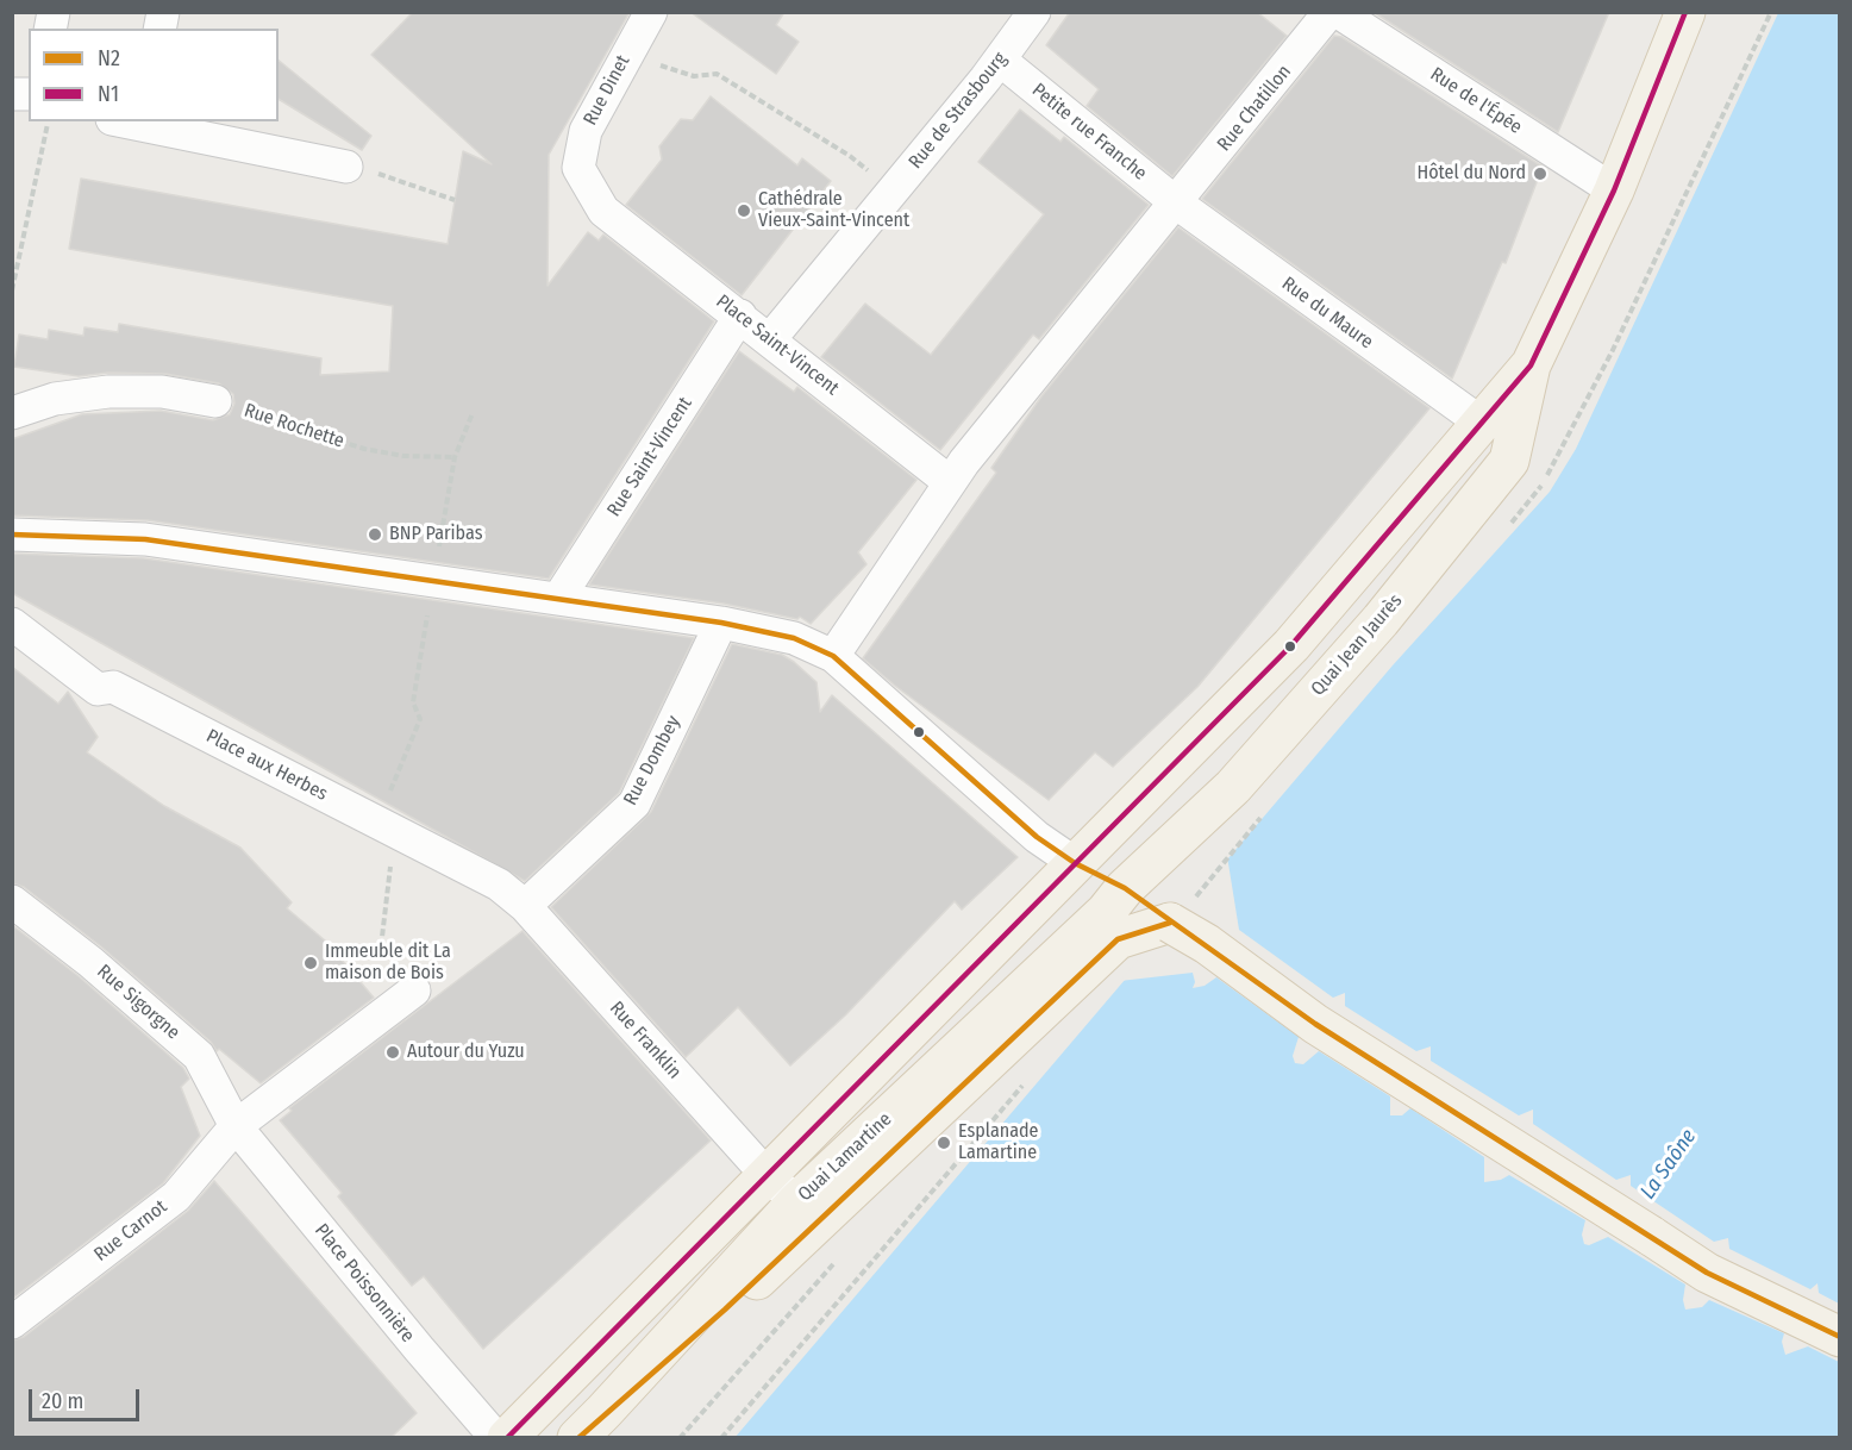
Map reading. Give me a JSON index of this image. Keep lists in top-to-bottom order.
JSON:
{
  "streets": {
    "main road": ["Quai Jean Jaurès", "Quai Lamartine"],
    "street": [
      "Rue Dinet",
      "Rue de l'Épée",
      "Rue Chatillon",
      "Rue de Strasbourg",
      "Petite rue Franche",
      "Rue du Maure",
      "Place Saint-Vincent",
      "Rue Saint-Vincent",
      "Rue Dombey",
      "Place aux Herbes",
      "Rue Sigorgne",
      "Rue Franklin",
      "Rue Carnot",
      "Place Poissonnière"
    ],
    "path": ["Rue Rochette"]
  },
  "crossings": [
    ["Rue Dinet", "Place Saint-Vincent"],
    ["Rue de l'Épée", "Quai Jean Jaurès"],
    ["Rue Chatillon", "Petite rue Franche"],
    ["Rue Chatillon", "Rue du Maure"],
    ["Rue Chatillon", "Place Saint-Vincent"],
    ["Rue de Strasbourg", "Petite rue Franche"],
    ["Rue de Strasbourg", "Place Saint-Vincent"],
    ["Petite rue Franche", "Rue du Maure"],
    ["Rue du Maure", "Quai Jean Jaurès"],
    ["Place Saint-Vincent", "Rue Saint-Vincent"],
    ["Quai Jean Jaurès", "Quai Lamartine"],
    ["Rue Dombey", "Place aux Herbes"],
    ["Rue Dombey", "Rue Franklin"],
    ["Place aux Herbes", "Rue Franklin"],
    ["Rue Sigorgne", "Rue Carnot"],
    ["Rue Sigorgne", "Place Poissonnière"],
    ["Rue Franklin", "Quai Lamartine"],
    ["Rue Carnot", "Place Poissonnière"]
  ],
  "water": ["La Saône"],
  "places": [
    "Hôtel du Nord",
    "Cathédrale Vieux-Saint-Vincent",
    "BNP Paribas",
    "Immeuble dit La maison de Bois",
    "Autour du Yuzu",
    "Esplanade Lamartine"
  ],
  "lines": ["transit line N1", "transit line N2"],
  "legend": ["N2", "N1"],
  "scale_bar": "20 m"
}
